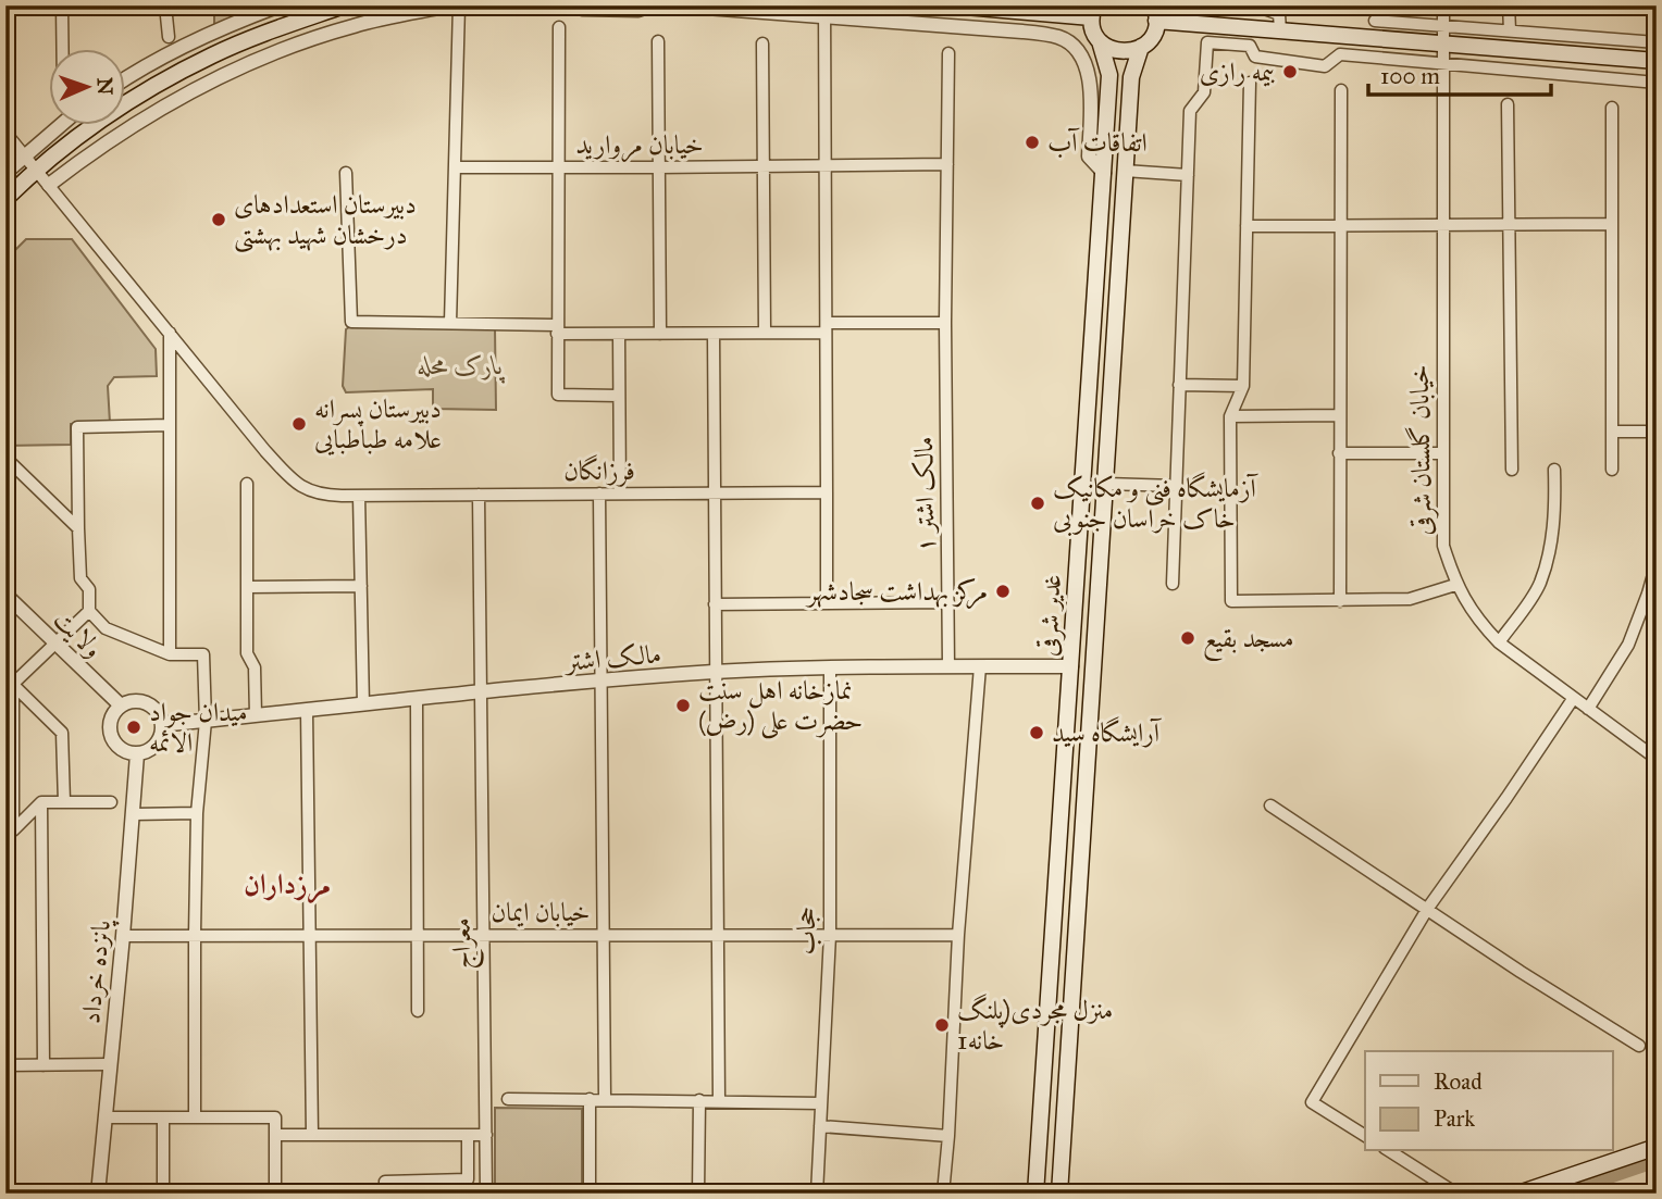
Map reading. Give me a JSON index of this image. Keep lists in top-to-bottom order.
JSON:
{
  "streets": {
    "main road": ["غدیر شرقی"],
    "street": [
      "خیابان مروارید",
      "خیابان گلستان شرقی",
      "فرزانگان",
      "مالک اشتر ۱",
      "ولایت",
      "مالک اشتر",
      "خیابان ایمان",
      "حجاب",
      "معراج",
      "پانزده خرداد"
    ]
  },
  "crossings": [
    ["خیابان مروارید", "مالک اشتر ۱"],
    ["فرزانگان", "معراج"],
    ["مالک اشتر ۱", "مالک اشتر"],
    ["غدیر شرقی", "مالک اشتر"],
    ["ولایت", "مالک اشتر"],
    ["ولایت", "پانزده خرداد"],
    ["مالک اشتر", "حجاب"],
    ["مالک اشتر", "معراج"],
    ["مالک اشتر", "پانزده خرداد"],
    ["خیابان ایمان", "حجاب"],
    ["خیابان ایمان", "معراج"],
    ["خیابان ایمان", "پانزده خرداد"]
  ],
  "districts": ["مرزداران"],
  "parks": ["پارک محله"],
  "places": [
    "بیمه رازی",
    "اتفاقات آب",
    "دبیرستان استعدادهای درخشان شهید بهشتی",
    "دبیرستان پسرانه علامه طباطبایی",
    "آزمایشگاه فنی و مکانیک خاک خراسان جنوبی",
    "مرکز بهداشت سجادشهر",
    "مسجد بقیع",
    "نمازخانه اهل سنت حضرت علی (رض)",
    "میدان جواد الائمه",
    "آرایشگاه سید",
    "منزل مجردی(پلنگ خانه1"
  ],
  "legend": ["Road", "Park"],
  "scale_bar": "100 m",
  "north": "right"
}
